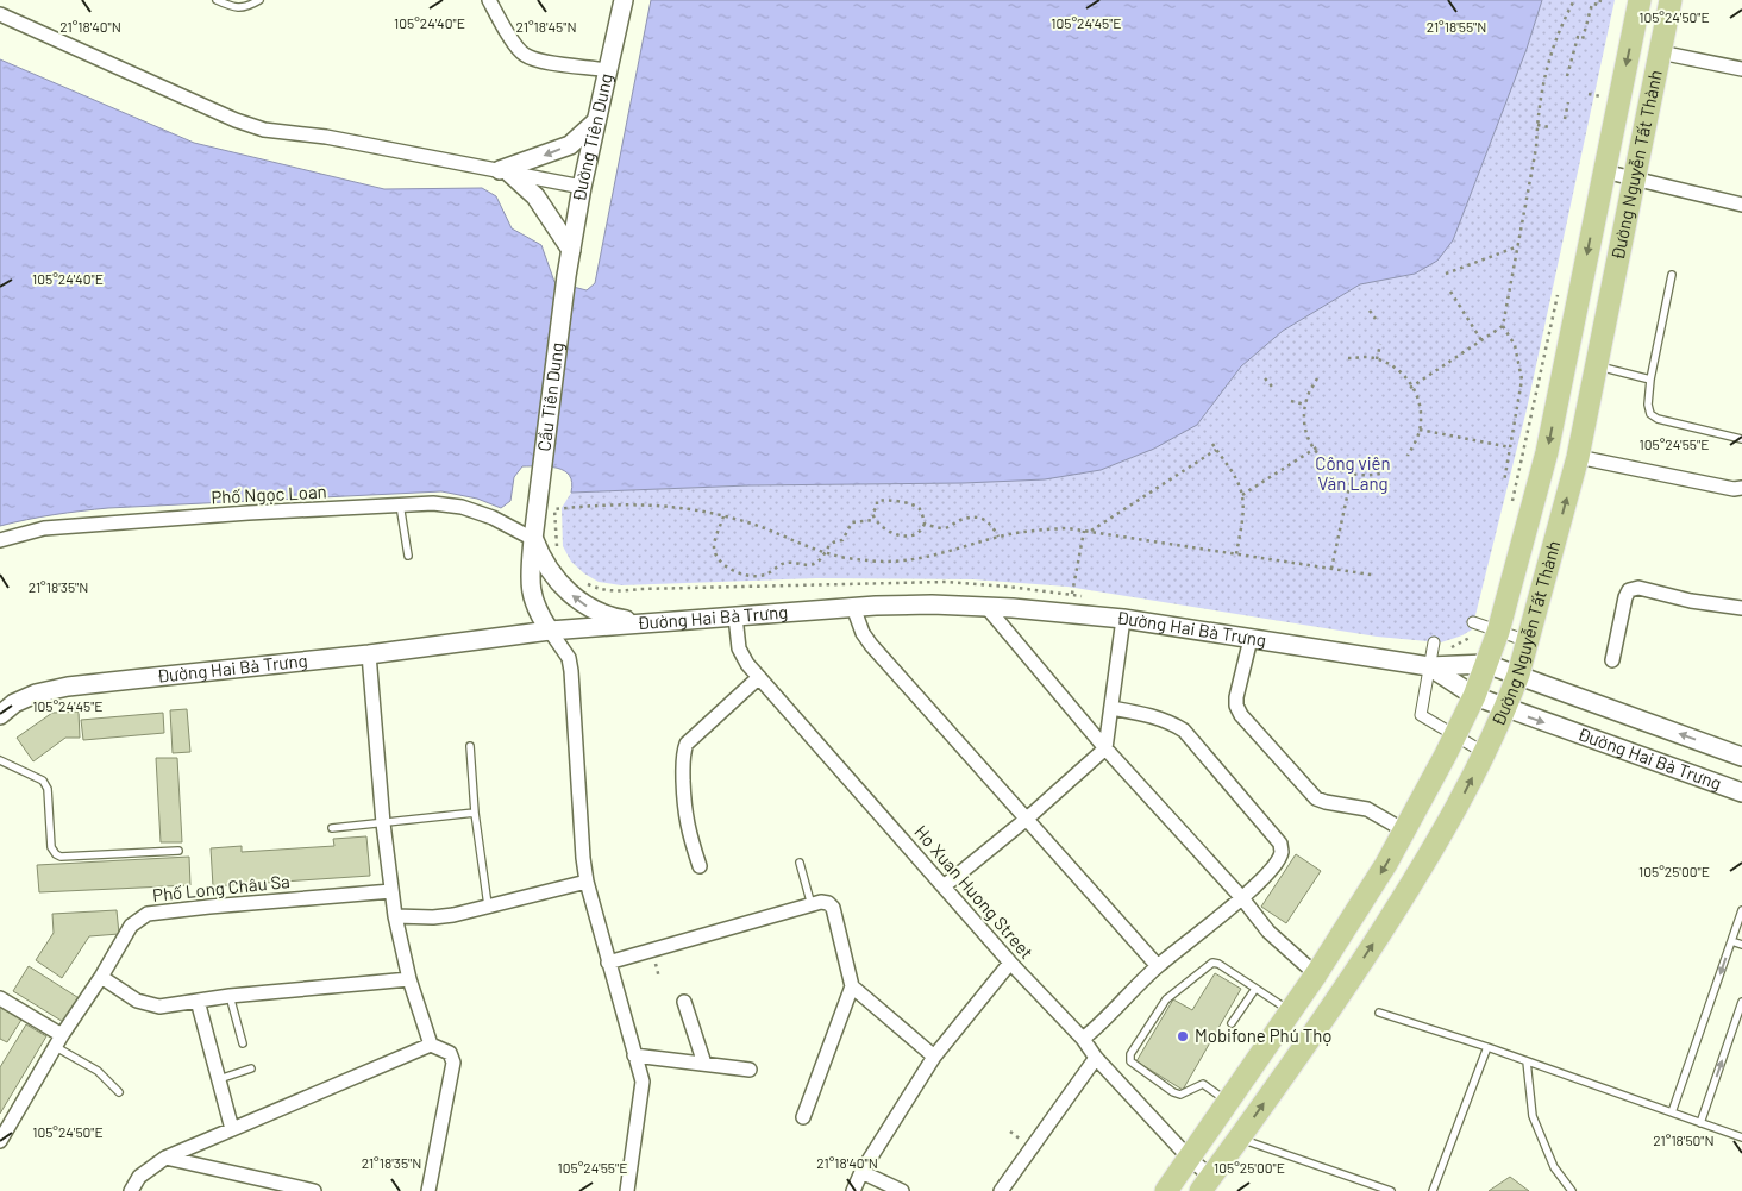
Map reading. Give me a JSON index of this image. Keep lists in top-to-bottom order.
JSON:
{
  "streets": {
    "main road": ["Đường Nguyễn Tất Thành"],
    "street": [
      "Đường Tiên Dung",
      "Cầu Tiên Dung",
      "Phố Ngọc Loan",
      "Đường Hai Bà Trưng",
      "Phố Long Châu Sa",
      "Ho Xuan Huong Street"
    ]
  },
  "crossings": [
    ["Đường Tiên Dung", "Cầu Tiên Dung"],
    ["Đường Nguyễn Tất Thành", "Đường Hai Bà Trưng"],
    ["Đường Nguyễn Tất Thành", "Ho Xuan Huong Street"],
    ["Cầu Tiên Dung", "Phố Ngọc Loan"],
    ["Đường Hai Bà Trưng", "Ho Xuan Huong Street"]
  ],
  "parks": ["Công viên Văn Lang"],
  "places": ["Mobifone Phú Thọ"],
  "coordinates": [
    "105°24'50\"E",
    "105°24'40\"E",
    "105°24'45\"E",
    "21°18'55\"N",
    "21°18'40\"N",
    "21°18'45\"N",
    "105°24'55\"E",
    "21°18'35\"N",
    "105°25'00\"E",
    "21°18'50\"N"
  ]
}
